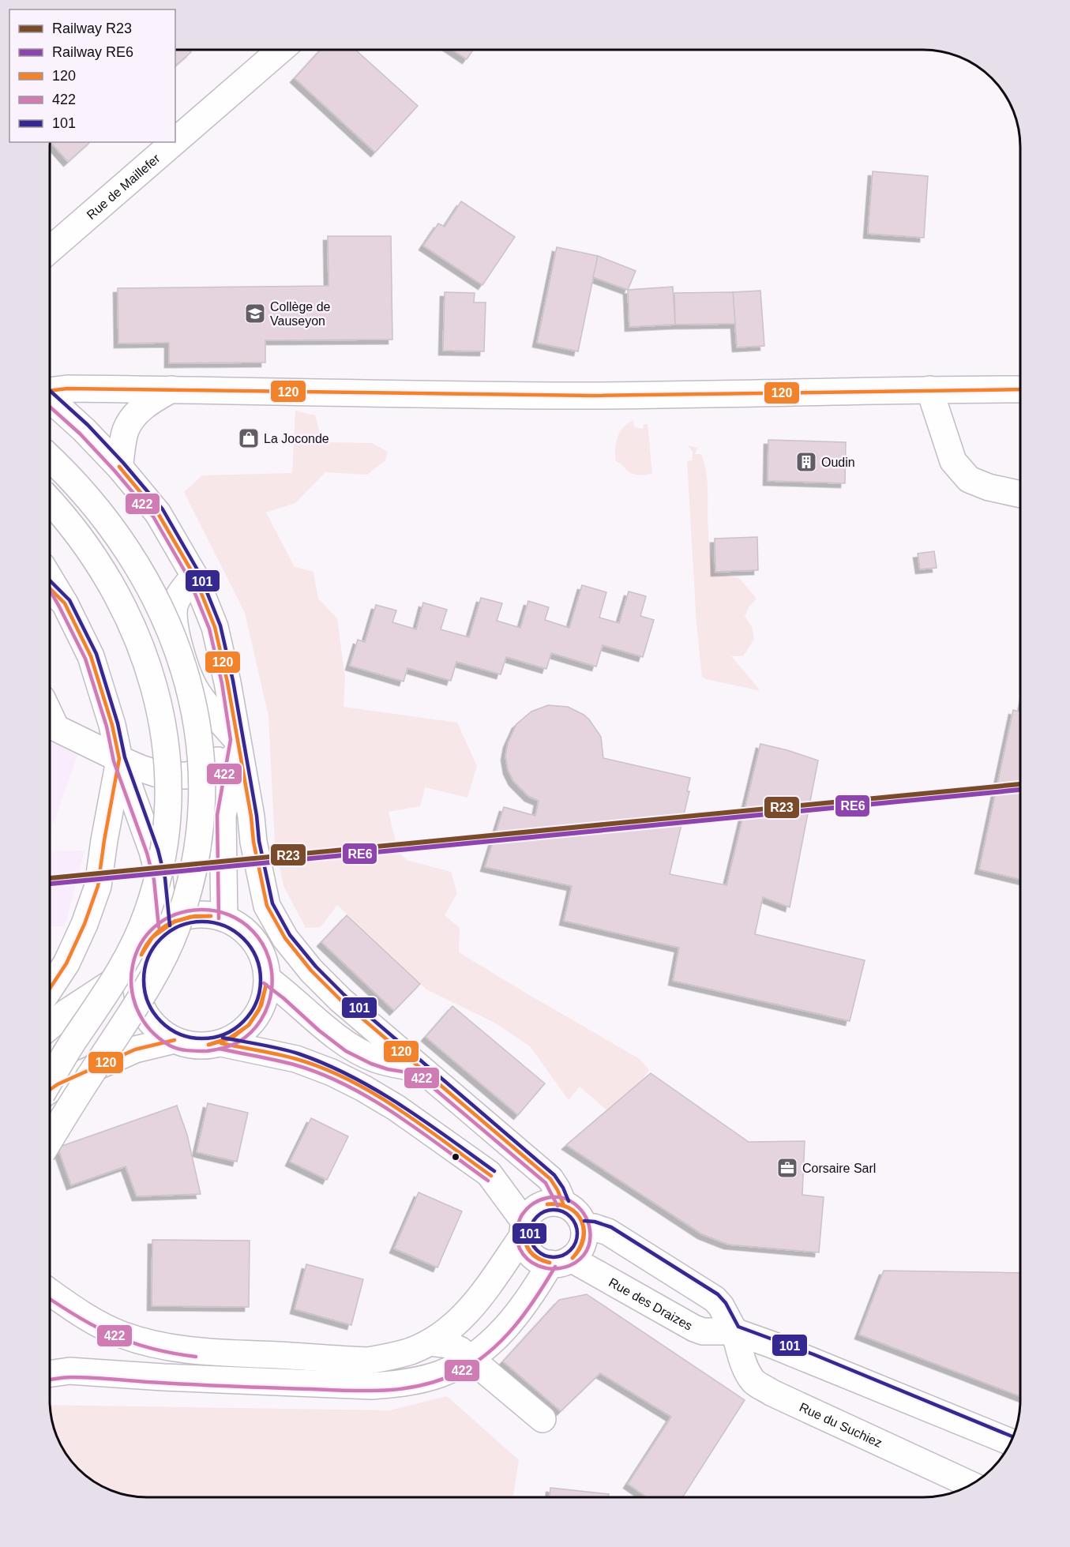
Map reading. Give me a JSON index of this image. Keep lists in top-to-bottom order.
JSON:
{
  "streets": {
    "main road": ["Rue de Maillefer", "Rue des Draizes", "Rue du Suchiez"]
  },
  "crossings": [
    ["Rue des Draizes", "Rue du Suchiez"]
  ],
  "places": {
    "school or university": ["Collège de Vauseyon"],
    "shop": ["La Joconde"],
    "building": ["Oudin"],
    "office": ["Corsaire Sarl"]
  },
  "lines": [
    "transit line 120",
    "transit line 101",
    "transit line 422",
    "rail line R23",
    "rail line RE6"
  ],
  "legend": [
    "Railway R23",
    "Railway RE6",
    "120",
    "422",
    "101"
  ]
}
